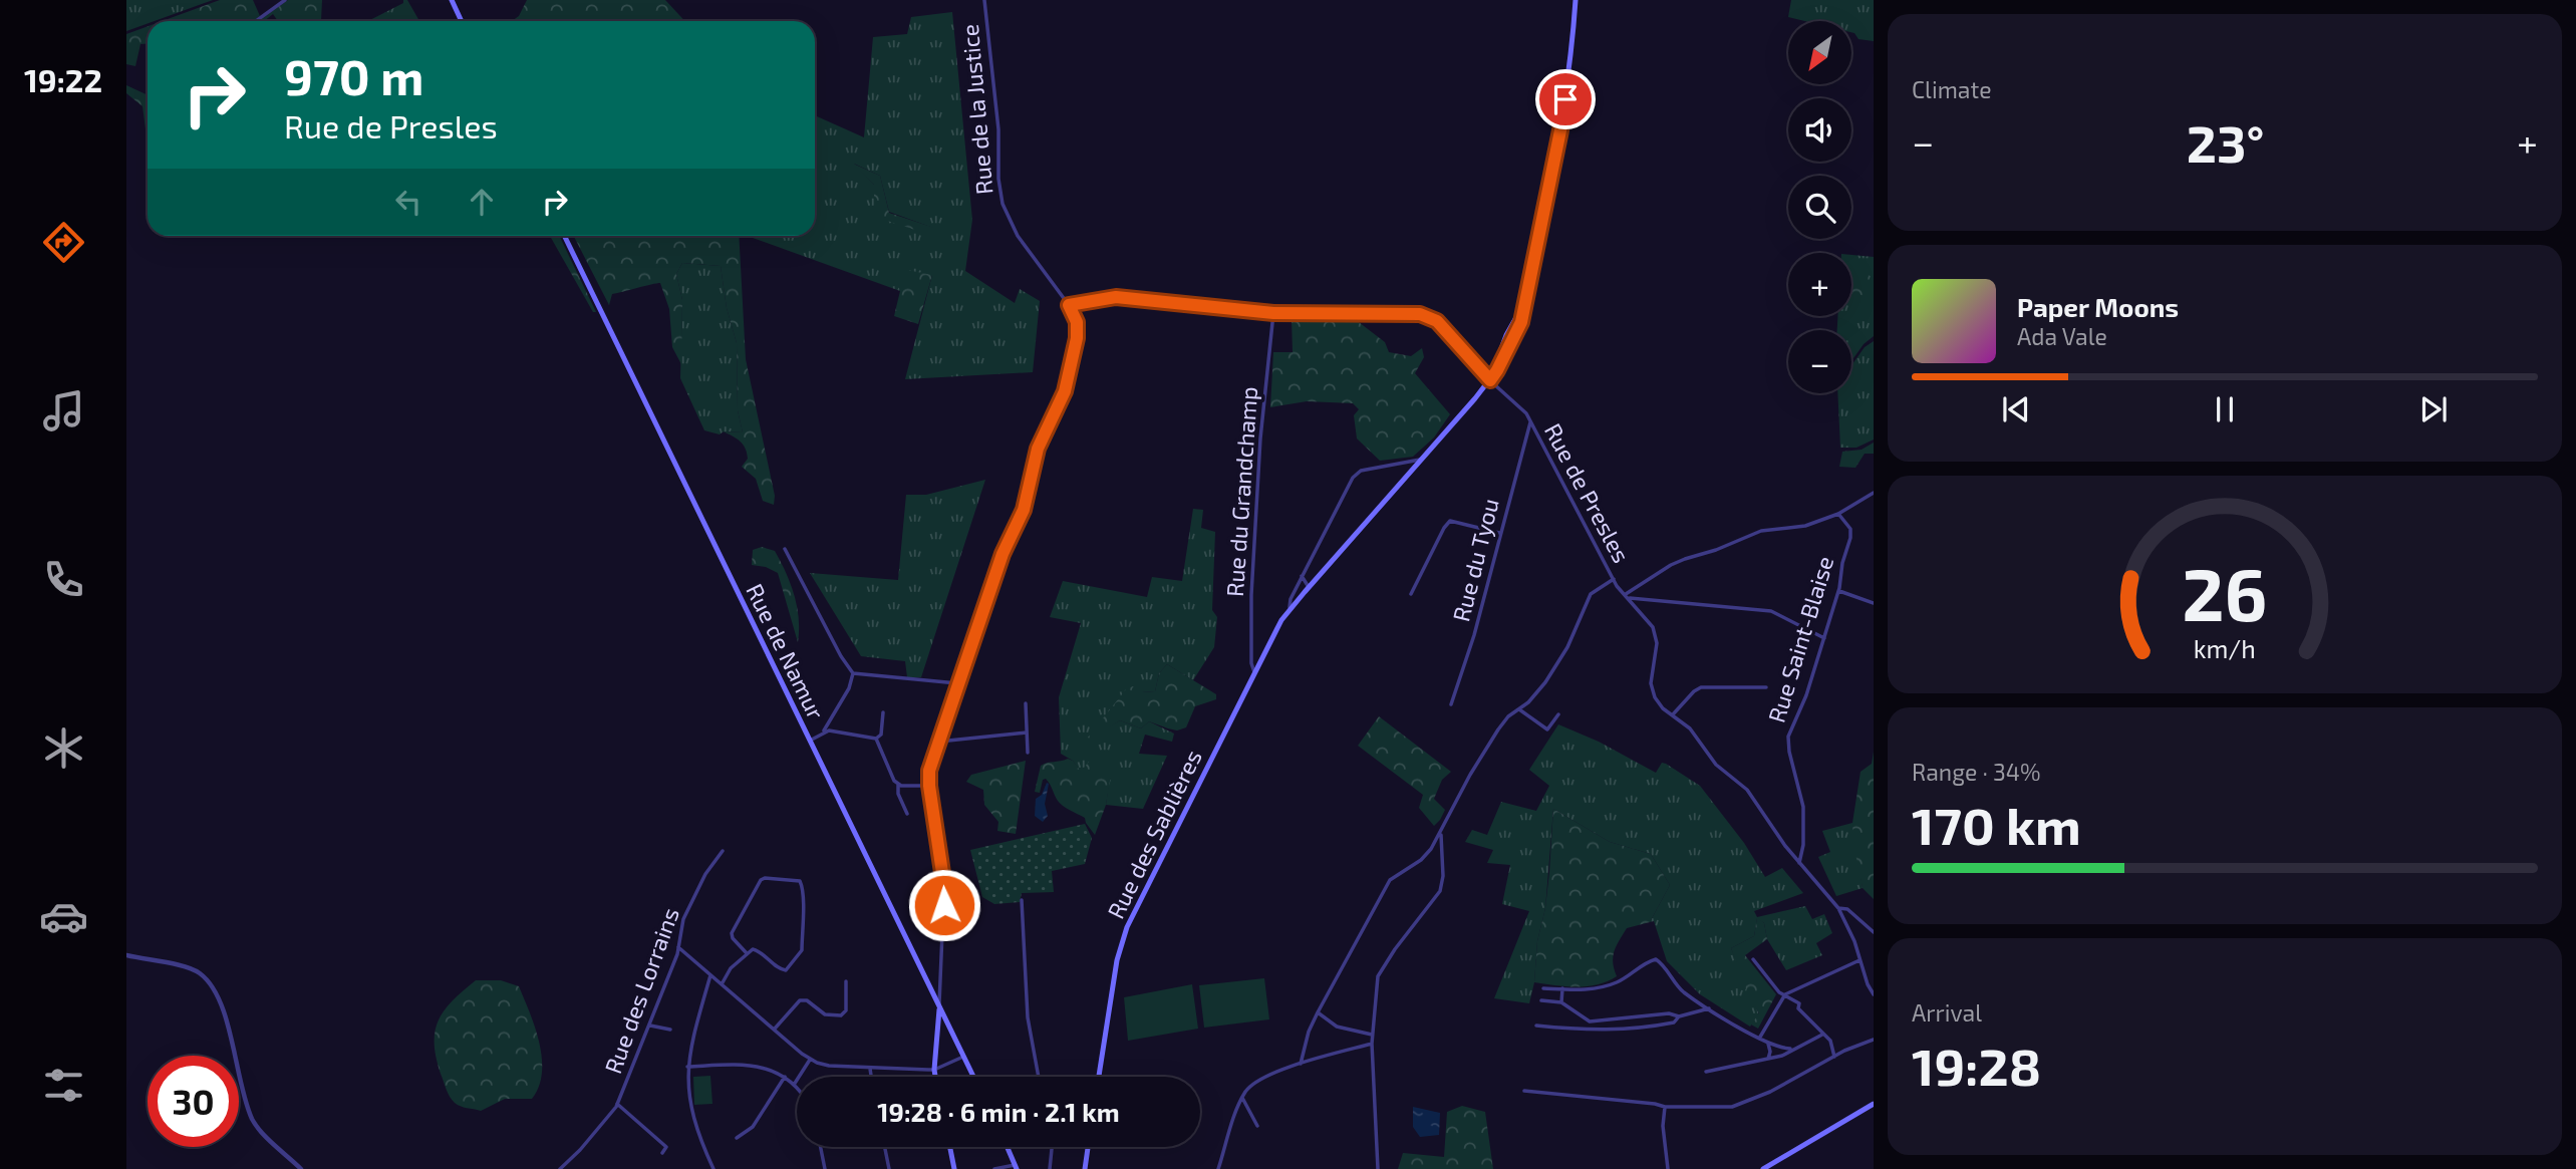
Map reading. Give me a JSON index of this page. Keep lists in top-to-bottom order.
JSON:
{
  "streets": {
    "main road": ["Rue de Namur", "Rue des Sablières"],
    "street": [
      "Rue de la Justice",
      "Rue du Grandchamp",
      "Rue de Presles",
      "Rue du Tyou",
      "Rue Saint-Blaise",
      "Rue des Lorrains"
    ]
  },
  "crossings": [
    ["Rue de la Justice", "Rue de Presles"],
    ["Rue de la Justice", "Rue de Namur"],
    ["Rue du Grandchamp", "Rue de Presles"],
    ["Rue du Grandchamp", "Rue des Sablières"],
    ["Rue de Presles", "Rue du Tyou"],
    ["Rue de Presles", "Rue Saint-Blaise"],
    ["Rue de Presles", "Rue des Sablières"]
  ],
  "north": "bottom left",
  "page": {
    "tabs": "19:22",
    "tile": [
      "Climate",
      ["Range · 34%", "170 km"],
      ["Arrival", "19:28"]
    ],
    "map_buttons": ["+", "−"],
    "turn": ["970 m", "Rue de Presles"],
    "heat": ["−", "23°", "+"],
    "song": ["Paper Moons", "Ada Vale"],
    "limit": "30",
    "trip": "19:28 · 6 min · 2.1 km",
    "gauge": ["26", "km/h"]
  }
}
